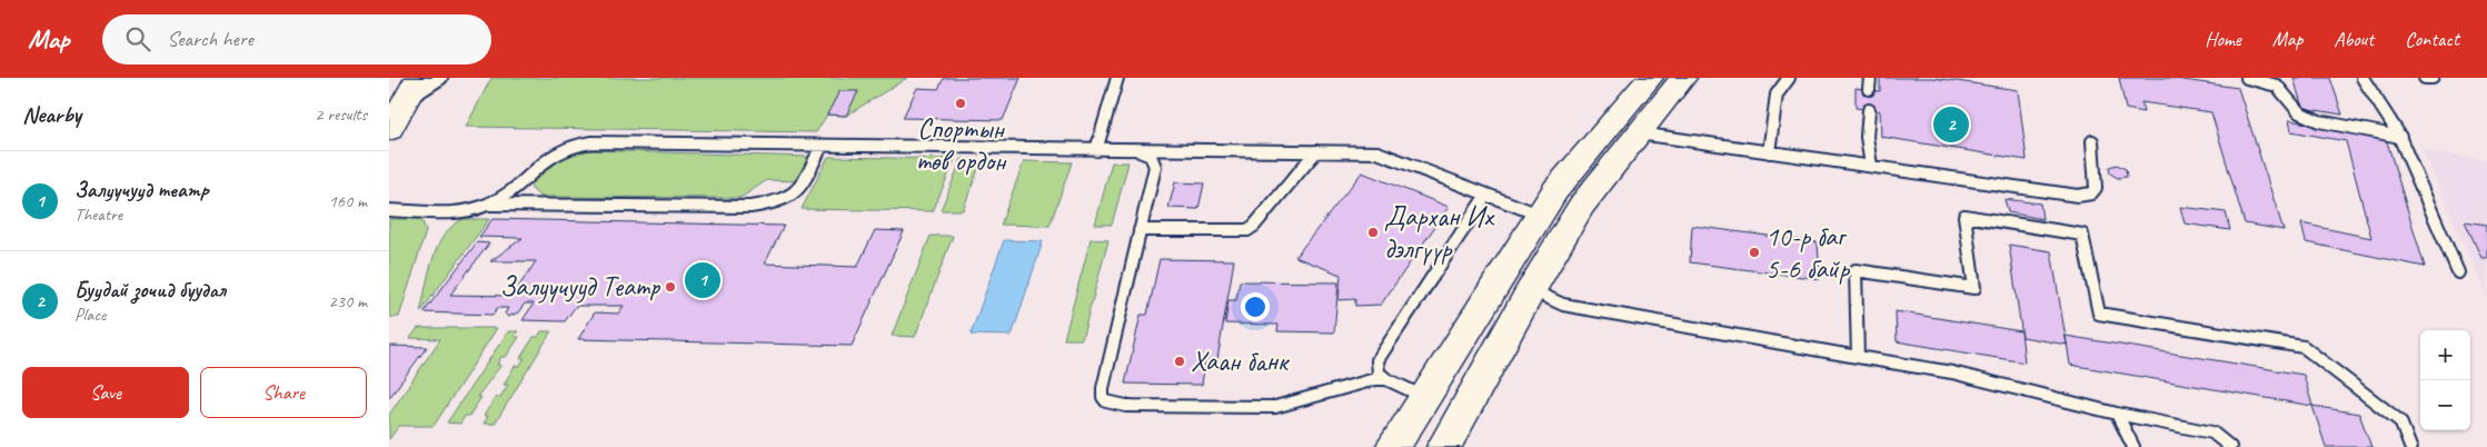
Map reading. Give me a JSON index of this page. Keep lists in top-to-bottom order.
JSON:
{
  "places": [
    "Спортын төв ордон",
    "Дархан Их дэлгүүр",
    "10-р баг 5-6 байр",
    "Залуучууд Театр",
    "Хаан банк"
  ],
  "page": {
    "header": "Map",
    "search": "Search here",
    "nav": [
      "Home",
      "Map",
      "About",
      "Contact"
    ],
    "heading": ["Nearby", "2 results"],
    "pins": ["2", "1"],
    "list": [
      {
        "mark": "1",
        "name": "Залуучууд театр",
        "note": "Theatre",
        "value": "160 m"
      },
      {
        "mark": "2",
        "name": "Буудай зочид буудал",
        "note": "Place",
        "value": "230 m"
      }
    ],
    "map_buttons": ["+", "−"],
    "buttons": ["Save", "Share"]
  }
}
